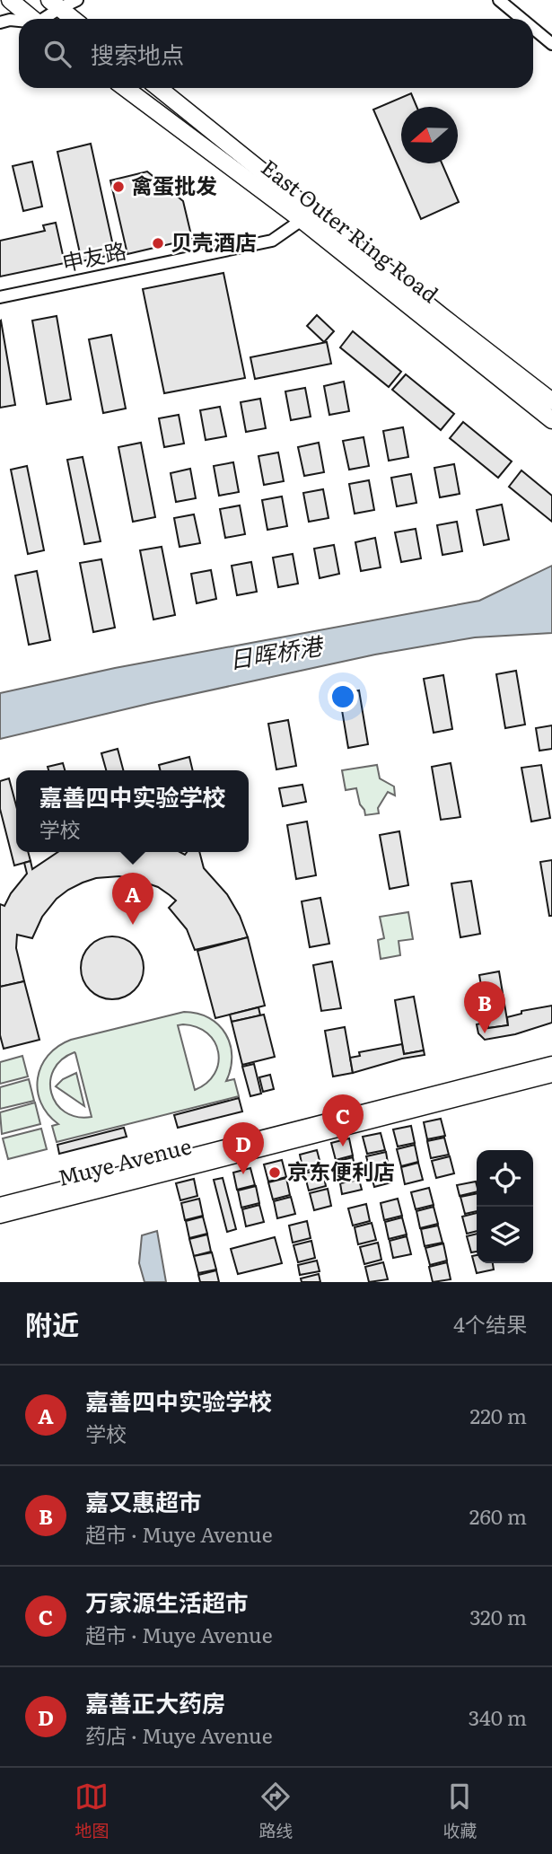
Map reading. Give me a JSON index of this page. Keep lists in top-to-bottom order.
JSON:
{
  "streets": {
    "highway": ["East Outer Ring Road"],
    "main road": ["Muye Avenue"],
    "street": ["申友路"]
  },
  "crossings": [
    ["East Outer Ring Road", "申友路"]
  ],
  "water": ["日晖桥港"],
  "places": ["禽蛋批发", "贝壳酒店", "京东便利店"],
  "north": "left",
  "page": {
    "search": "搜索地点",
    "popup": ["嘉善四中实验学校", "学校"],
    "pins": [
      "A",
      "B",
      "C",
      "D"
    ],
    "heading": ["附近", "4个结果"],
    "list": [
      {
        "mark": "A",
        "name": "嘉善四中实验学校",
        "note": "学校",
        "value": "220 m"
      },
      {
        "mark": "B",
        "name": "嘉又惠超市",
        "note": "超市 · Muye Avenue",
        "value": "260 m"
      },
      {
        "mark": "C",
        "name": "万家源生活超市",
        "note": "超市 · Muye Avenue",
        "value": "320 m"
      },
      {
        "mark": "D",
        "name": "嘉善正大药房",
        "note": "药店 · Muye Avenue",
        "value": "340 m"
      }
    ],
    "nav": ["地图", "路线", "收藏"]
  }
}
